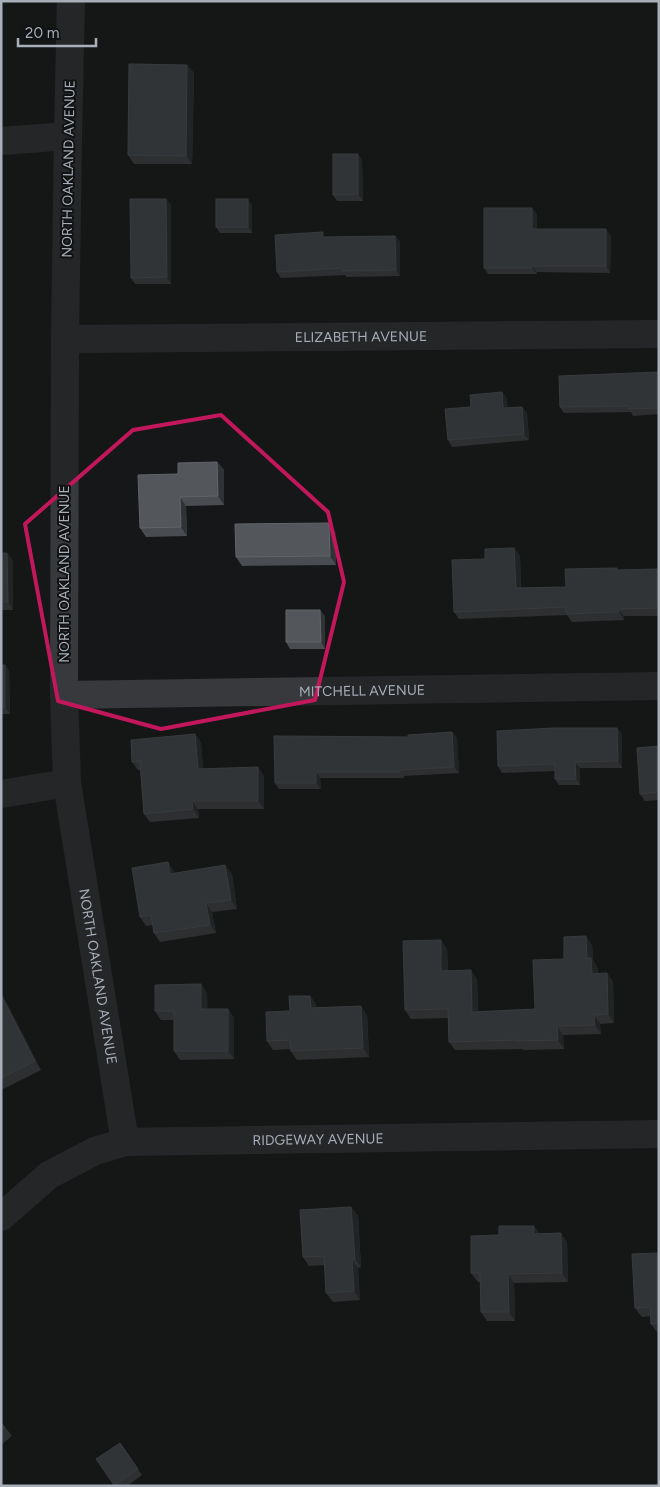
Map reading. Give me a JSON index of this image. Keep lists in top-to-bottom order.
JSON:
{
  "streets": {
    "street": [
      "NORTH OAKLAND AVENUE",
      "ELIZABETH AVENUE",
      "MITCHELL AVENUE",
      "RIDGEWAY AVENUE"
    ]
  },
  "crossings": [
    ["NORTH OAKLAND AVENUE", "ELIZABETH AVENUE"],
    ["NORTH OAKLAND AVENUE", "MITCHELL AVENUE"],
    ["NORTH OAKLAND AVENUE", "RIDGEWAY AVENUE"]
  ],
  "scale_bar": "20 m"
}
